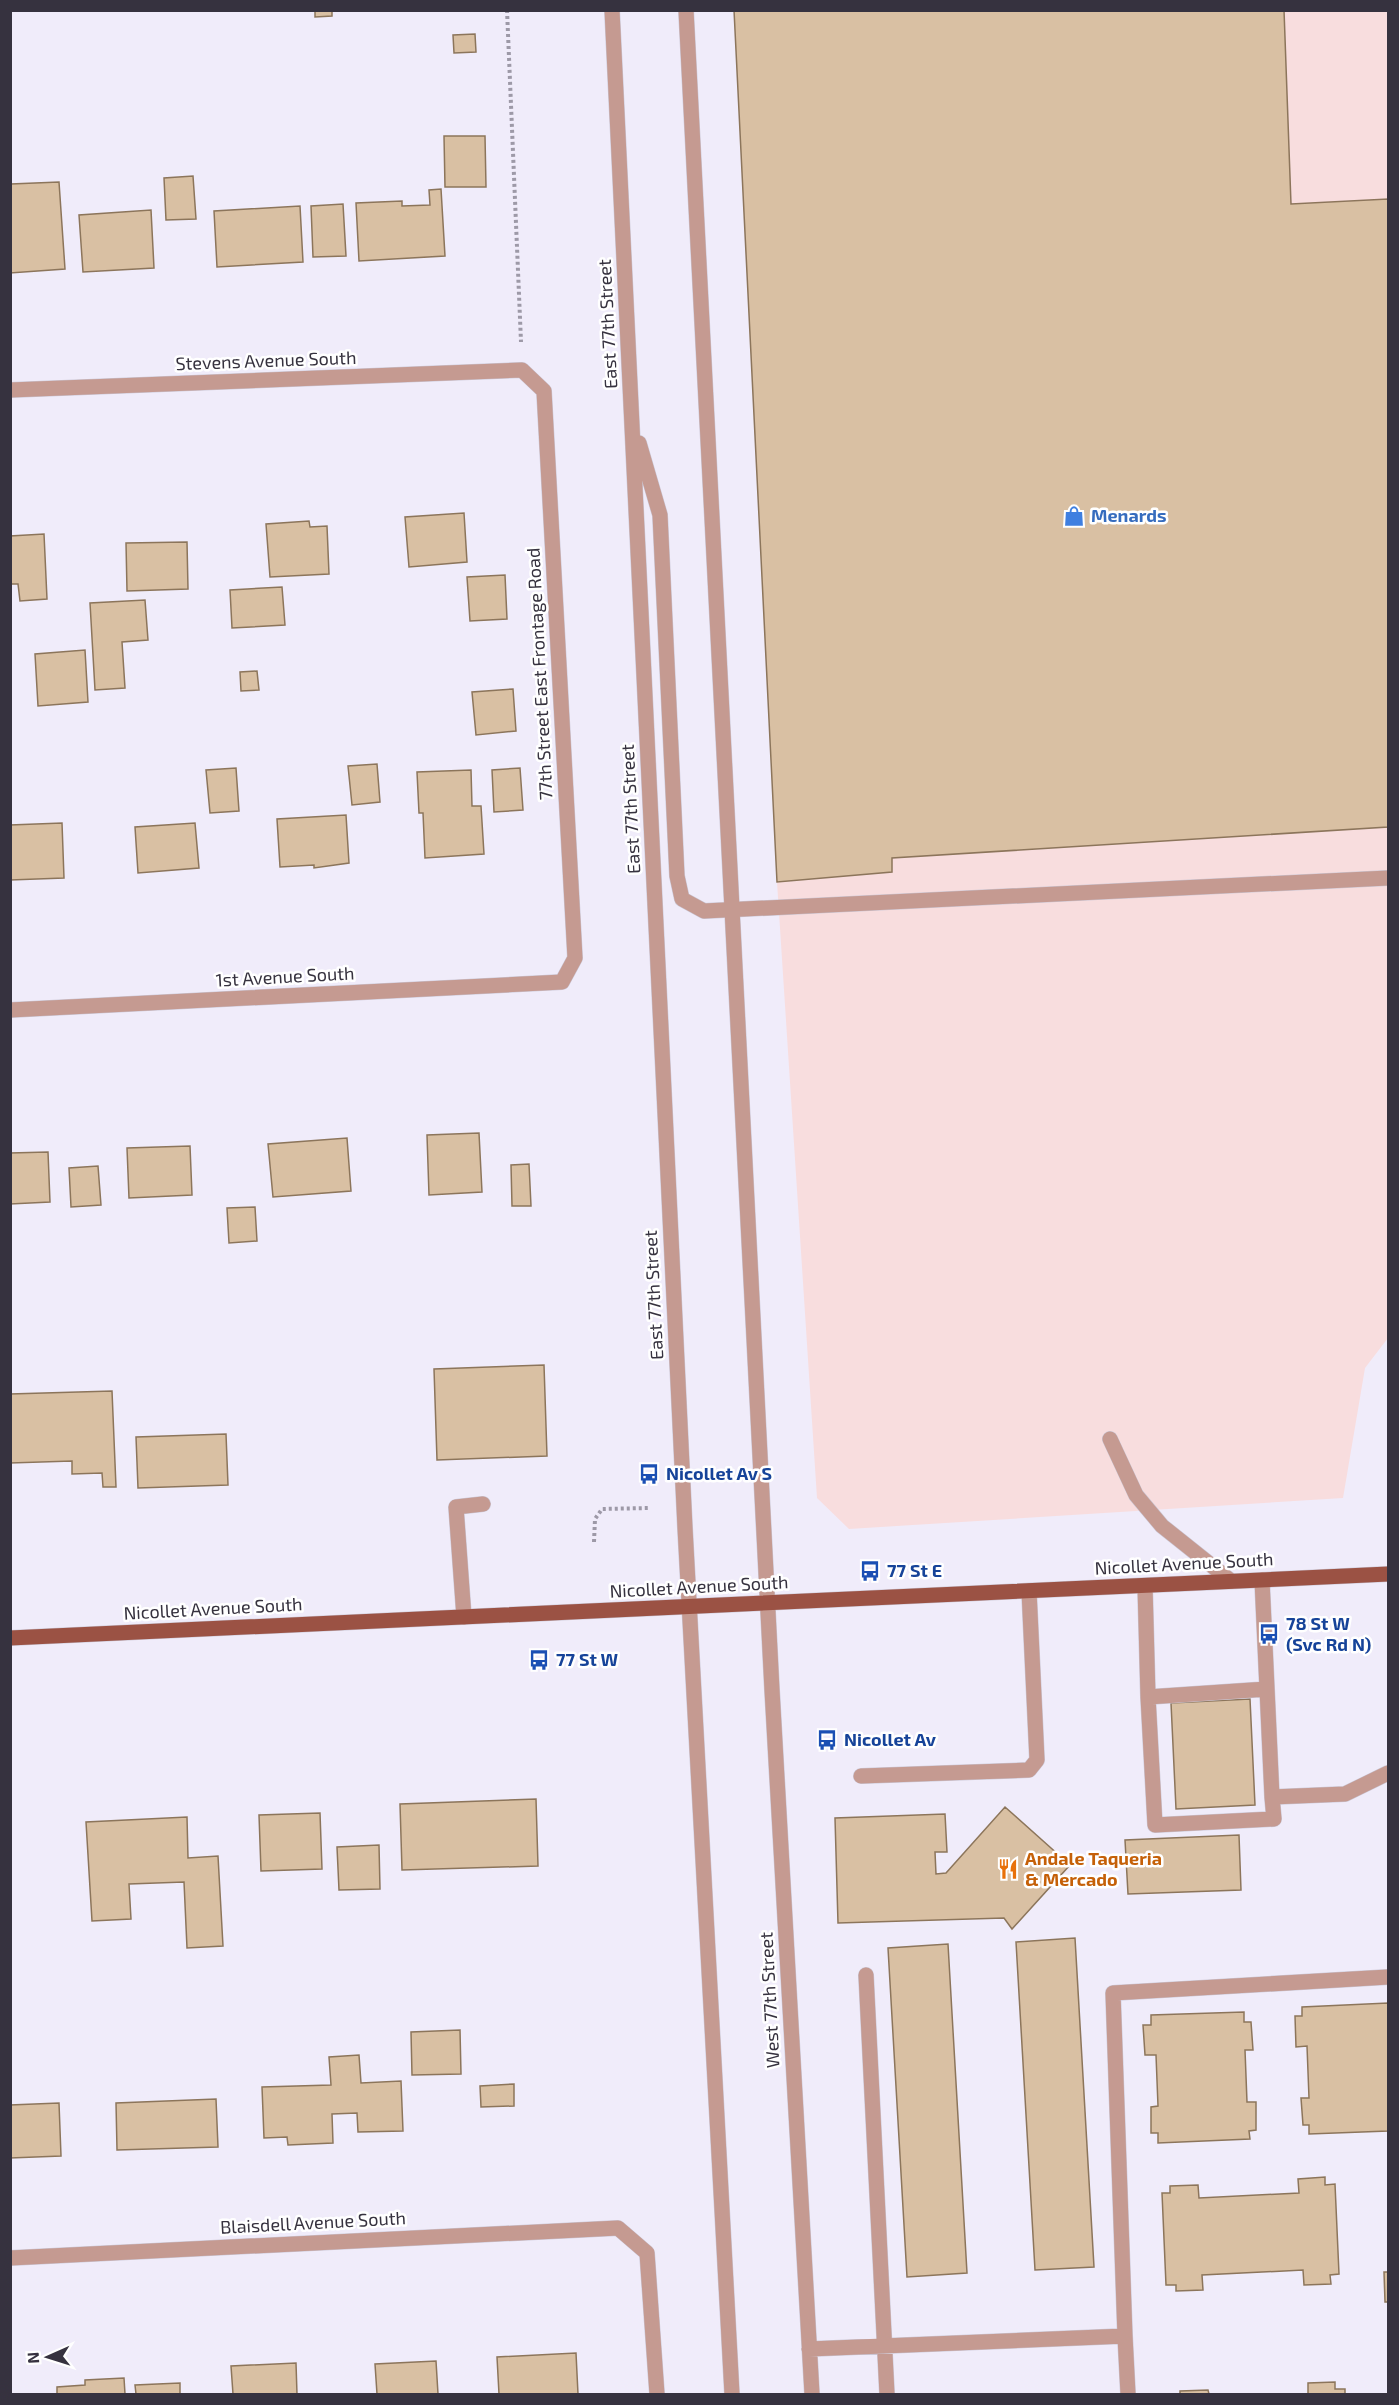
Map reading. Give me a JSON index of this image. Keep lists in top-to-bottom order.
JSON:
{
  "streets": {
    "main road": ["Nicollet Avenue South"],
    "street": [
      "East 77th Street",
      "Stevens Avenue South",
      "77th Street East Frontage Road",
      "1st Avenue South",
      "West 77th Street",
      "Blaisdell Avenue South"
    ]
  },
  "crossings": [
    ["East 77th Street", "Nicollet Avenue South"],
    ["Stevens Avenue South", "77th Street East Frontage Road"],
    ["77th Street East Frontage Road", "1st Avenue South"],
    ["Nicollet Avenue South", "West 77th Street"]
  ],
  "places": {
    "shop": ["Menards"],
    "bus stop": [
      "Nicollet Av S",
      "77 St E",
      "78 St W (Svc Rd N)",
      "77 St W",
      "Nicollet Av"
    ],
    "restaurant": ["Andale Taqueria & Mercado"]
  },
  "north": "left"
}
